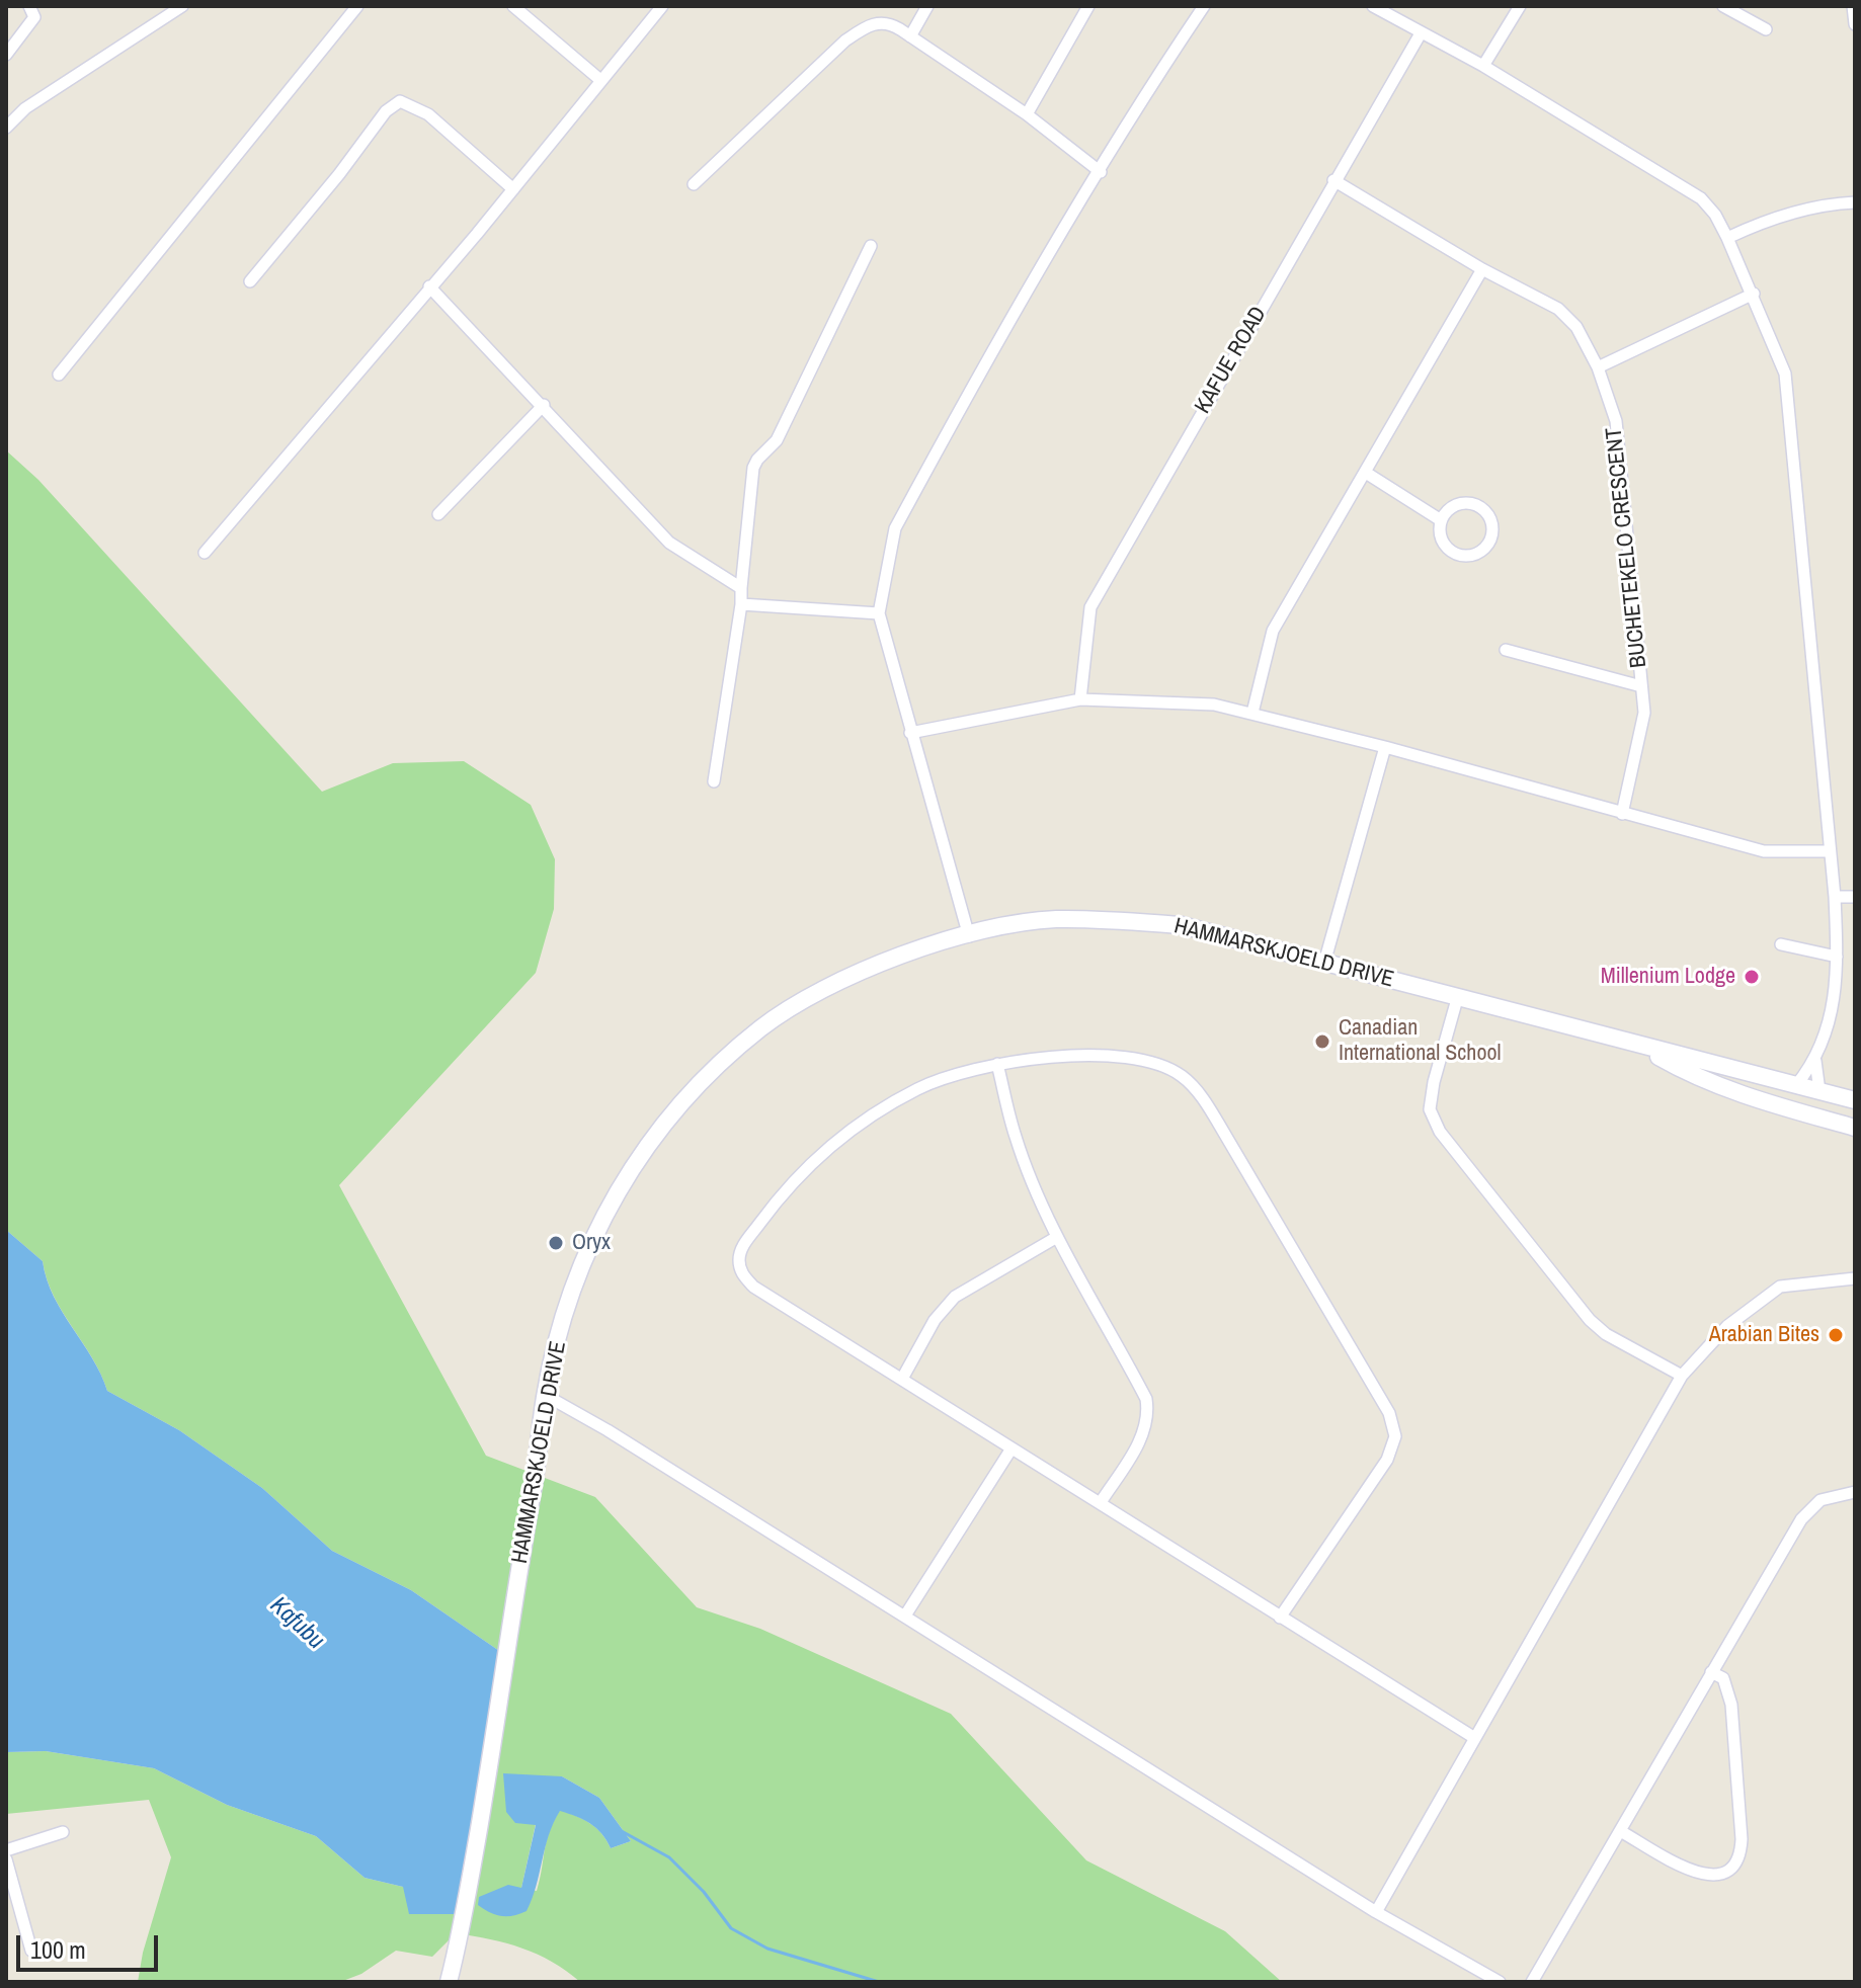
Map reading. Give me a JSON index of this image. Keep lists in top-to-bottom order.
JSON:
{
  "streets": {
    "main road": ["HAMMARSKJOELD DRIVE"],
    "street": ["KAFUE ROAD", "BUCHETEKELO CRESCENT"]
  },
  "crossings": [
    ["KAFUE ROAD", "BUCHETEKELO CRESCENT"]
  ],
  "water": ["Kafubu"],
  "places": [
    "Millenium Lodge",
    "Canadian International School",
    "Oryx",
    "Arabian Bites"
  ],
  "scale_bar": "100 m"
}
